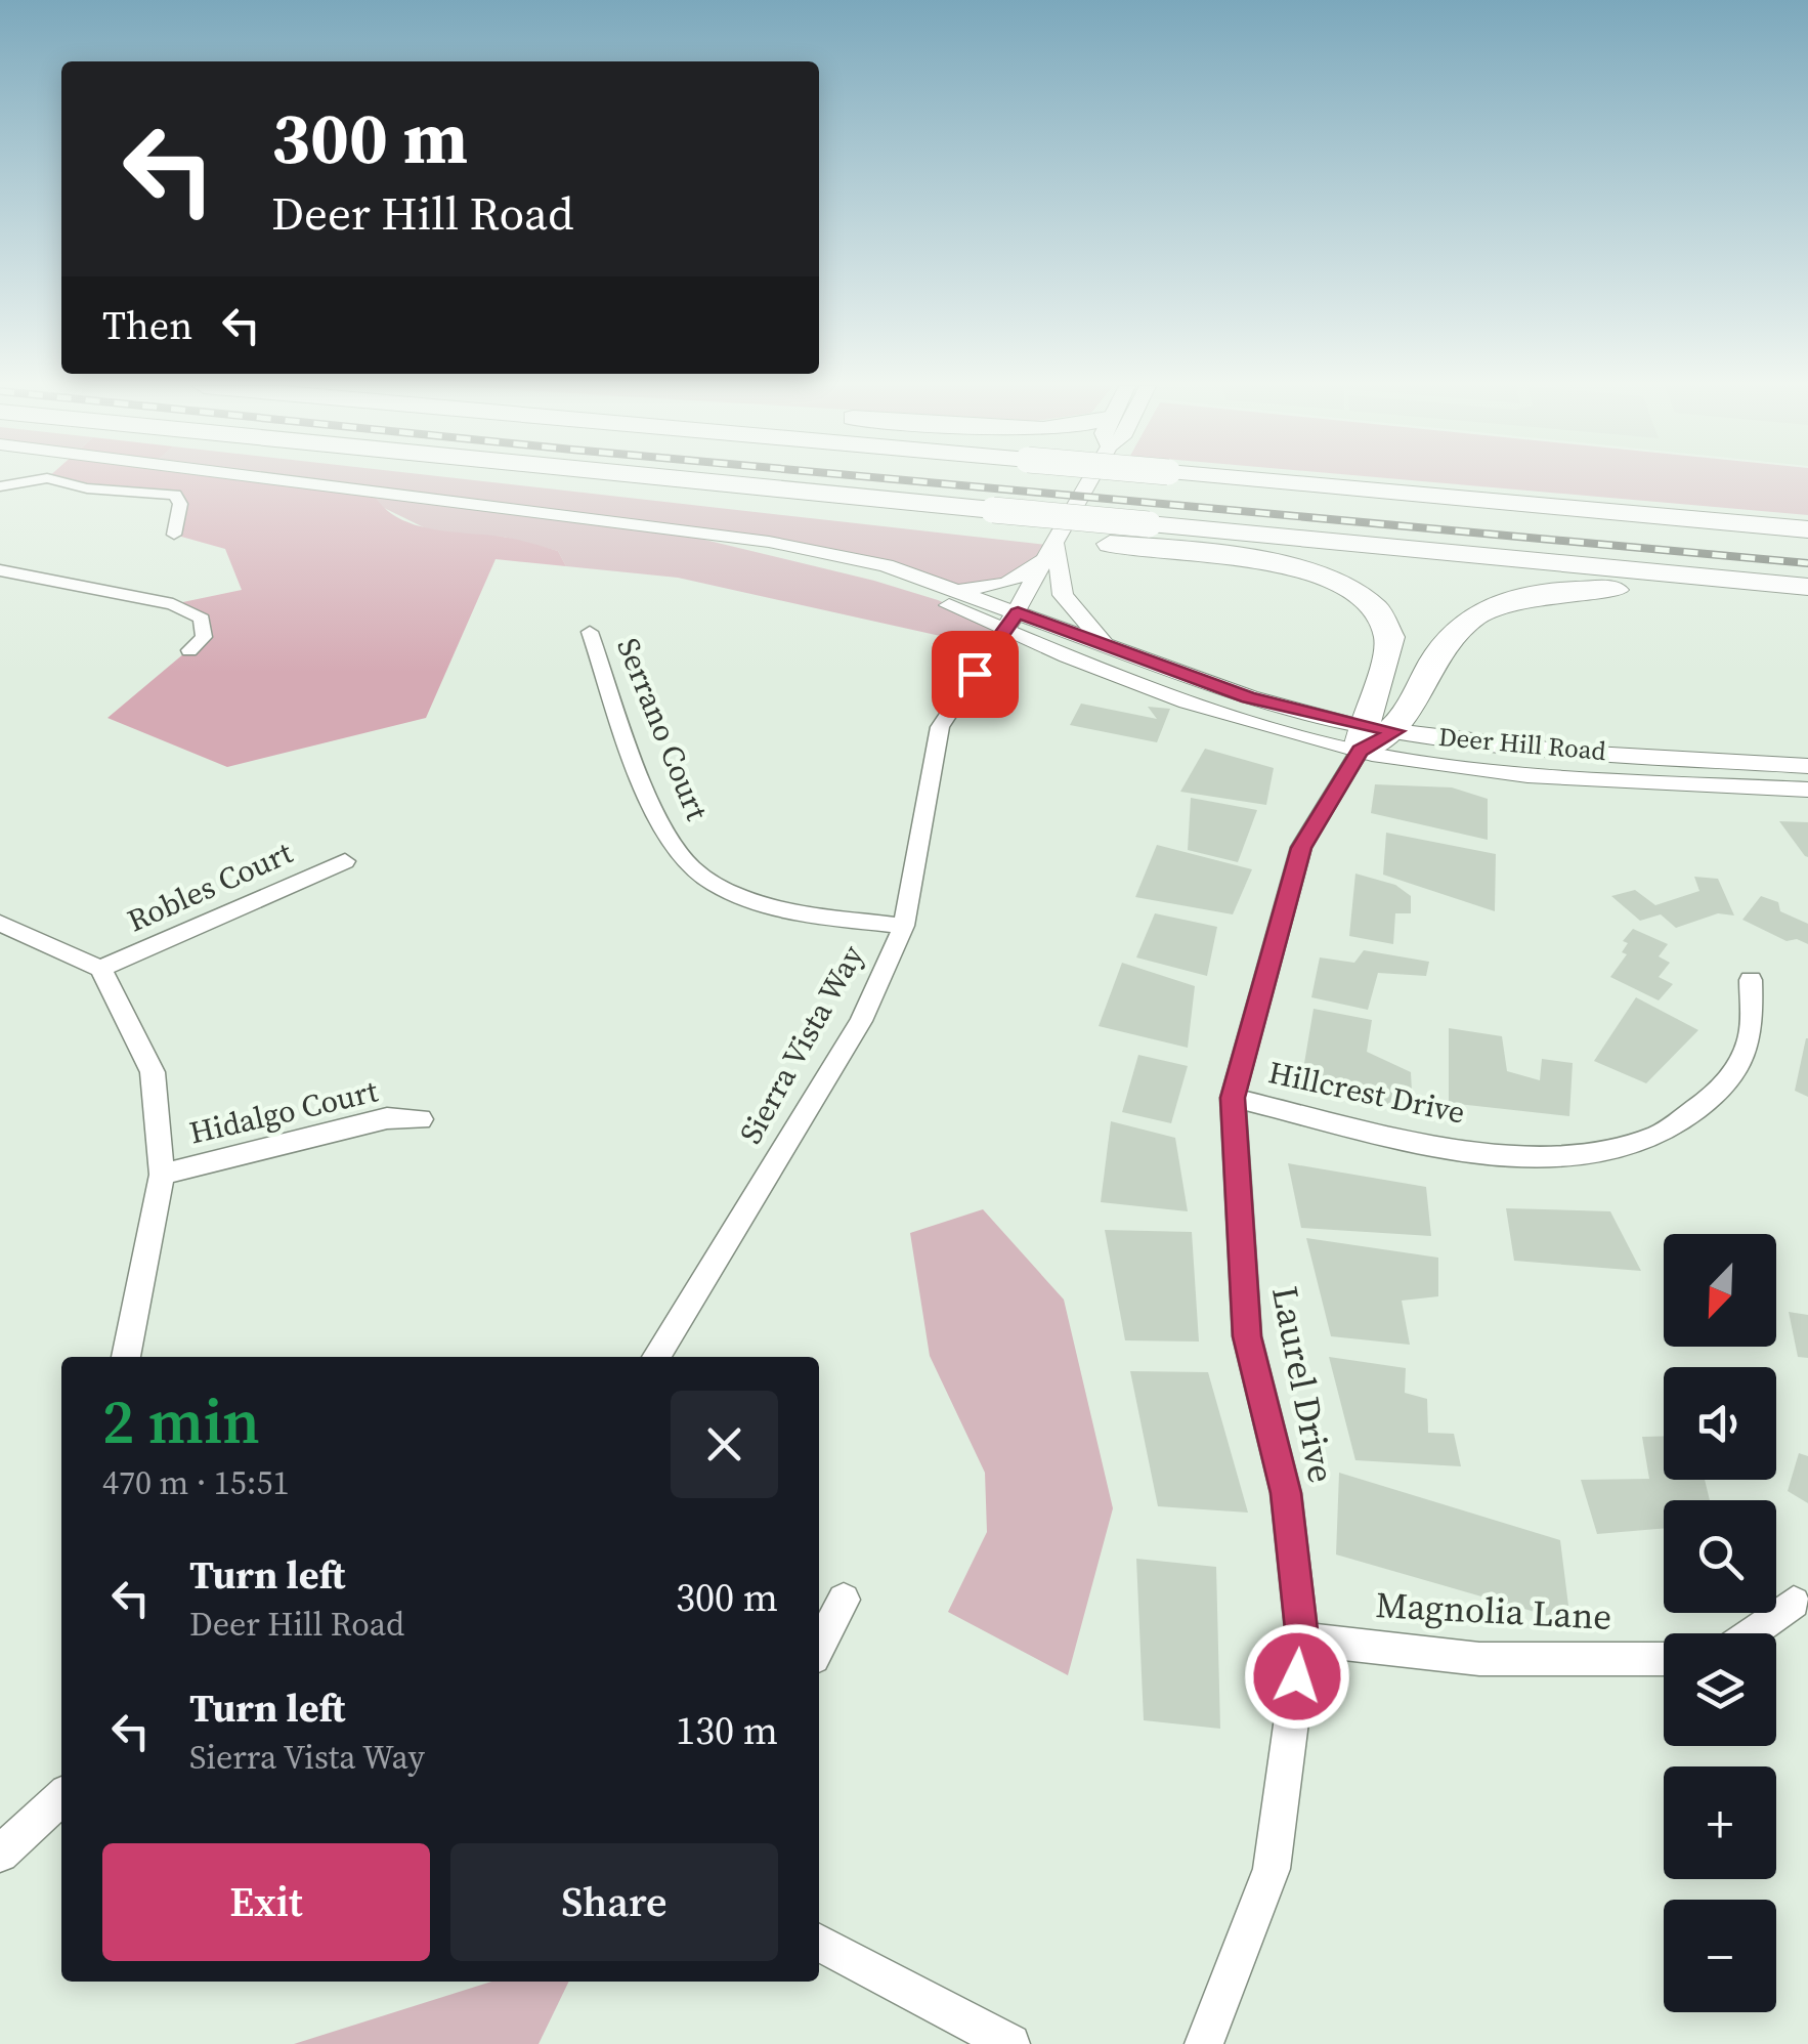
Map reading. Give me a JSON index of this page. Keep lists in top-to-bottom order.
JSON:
{
  "streets": {
    "street": [
      "Serrano Court",
      "Deer Hill Road",
      "Robles Court",
      "Sierra Vista Way",
      "Hillcrest Drive",
      "Hidalgo Court",
      "Laurel Drive",
      "Magnolia Lane"
    ]
  },
  "crossings": [
    ["Serrano Court", "Sierra Vista Way"],
    ["Deer Hill Road", "Sierra Vista Way"],
    ["Deer Hill Road", "Laurel Drive"],
    ["Hillcrest Drive", "Laurel Drive"],
    ["Laurel Drive", "Magnolia Lane"]
  ],
  "north": "bottom left",
  "page": {
    "turn": ["300 m", "Deer Hill Road"],
    "then": "Then",
    "map_buttons": ["+", "−"],
    "heading": ["2 min", "470 m · 15:51"],
    "list": [
      {
        "name": "Turn left",
        "note": "Deer Hill Road",
        "value": "300 m"
      },
      {
        "name": "Turn left",
        "note": "Sierra Vista Way",
        "value": "130 m"
      }
    ],
    "buttons": ["Exit", "Share"]
  }
}
